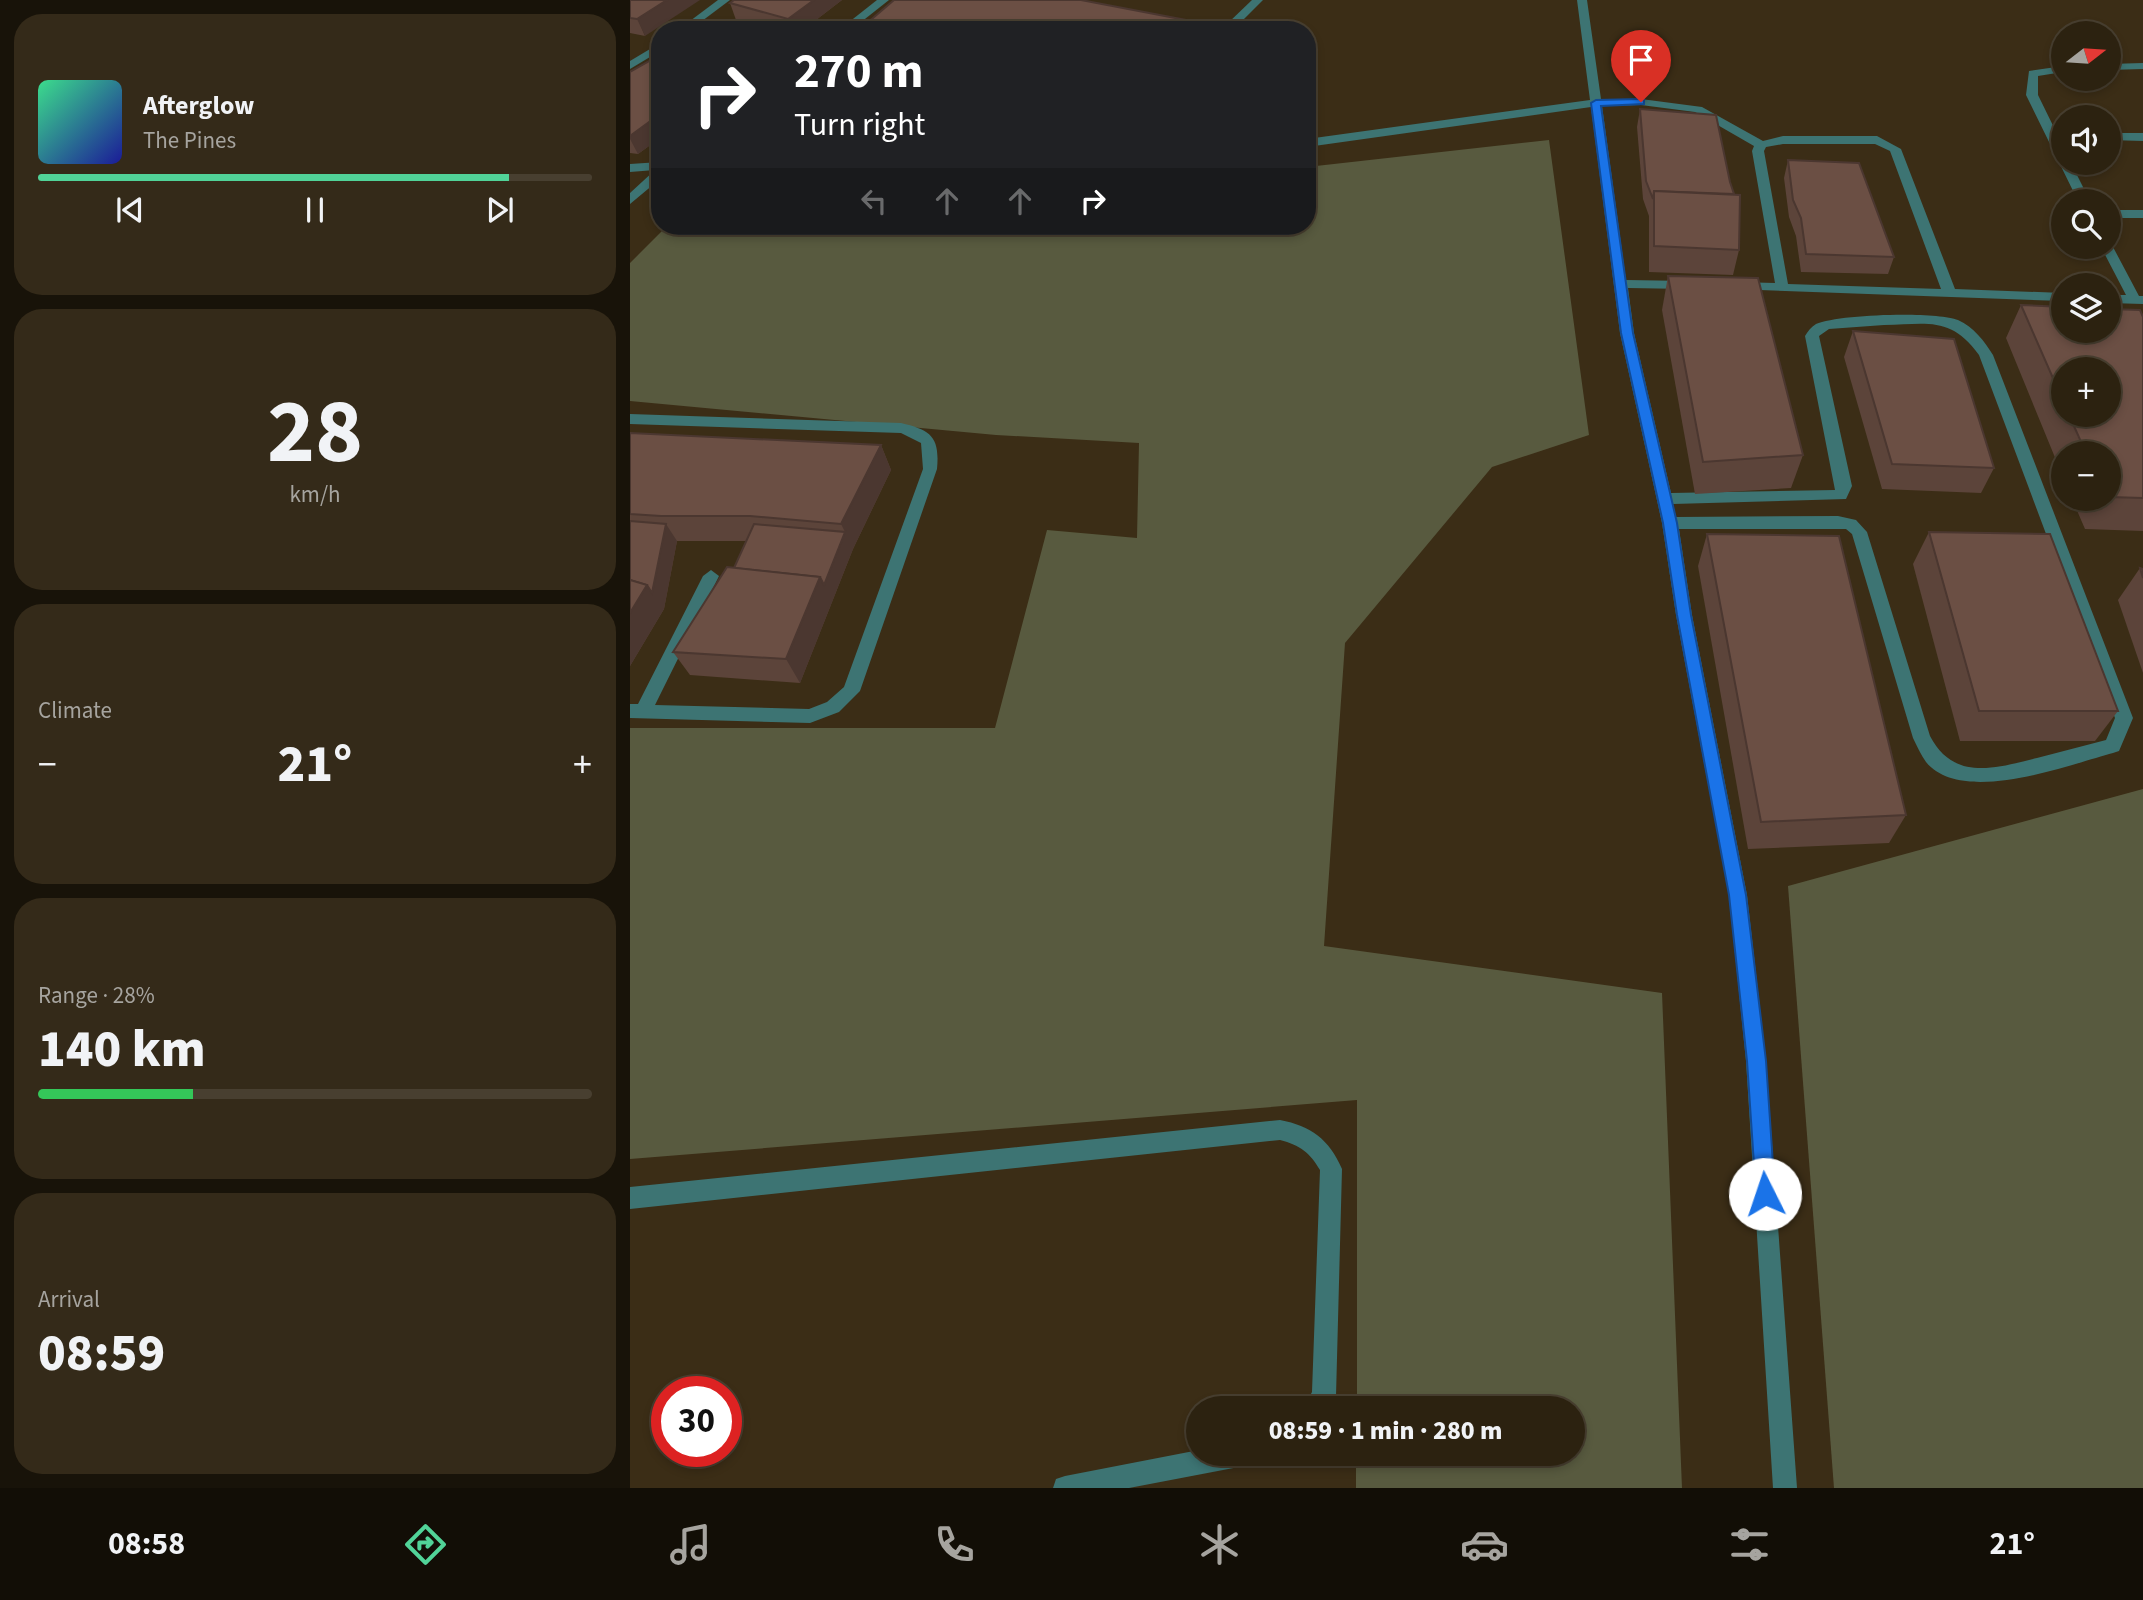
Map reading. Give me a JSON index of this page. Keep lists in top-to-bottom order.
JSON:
{
  "north": "right",
  "page": {
    "map_buttons": ["+", "−"],
    "turn": ["270 m", "Turn right"],
    "song": ["Afterglow", "The Pines"],
    "tile": [
      ["28", "km/h"],
      "Climate",
      ["Range · 28%", "140 km"],
      ["Arrival", "08:59"]
    ],
    "heat": ["−", "21°", "+"],
    "limit": "30",
    "trip": "08:59 · 1 min · 280 m",
    "tabs": ["08:58", "21°"]
  }
}
